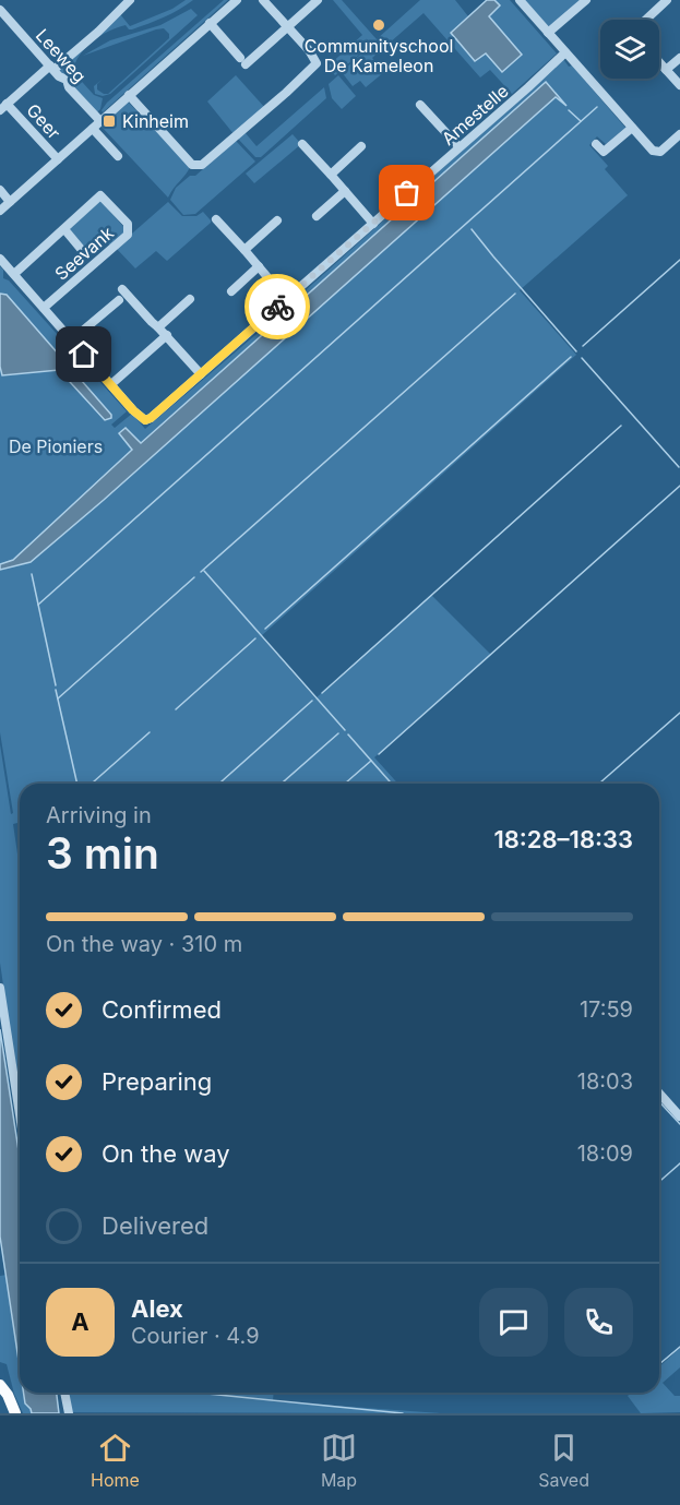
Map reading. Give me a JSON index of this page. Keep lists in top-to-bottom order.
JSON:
{
  "streets": {
    "street": [
      "Leeweg",
      "Amestelle",
      "Geer",
      "Seevank"
    ]
  },
  "parks": ["De Pioniers"],
  "places": {
    "other": ["Communityschool De Kameleon"],
    "transit": ["Kinheim"]
  },
  "page": {
    "heading": ["3 min", "Arriving in", "18:28–18:33"],
    "panel": ["Alex", "Courier · 4.9"],
    "bar": "On the way · 310 m",
    "list": [
      ["Confirmed", "17:59"],
      ["Preparing", "18:03"],
      ["On the way", "18:09"],
      "Delivered"
    ],
    "round": "A",
    "tabs": ["Home", "Map", "Saved"]
  }
}
